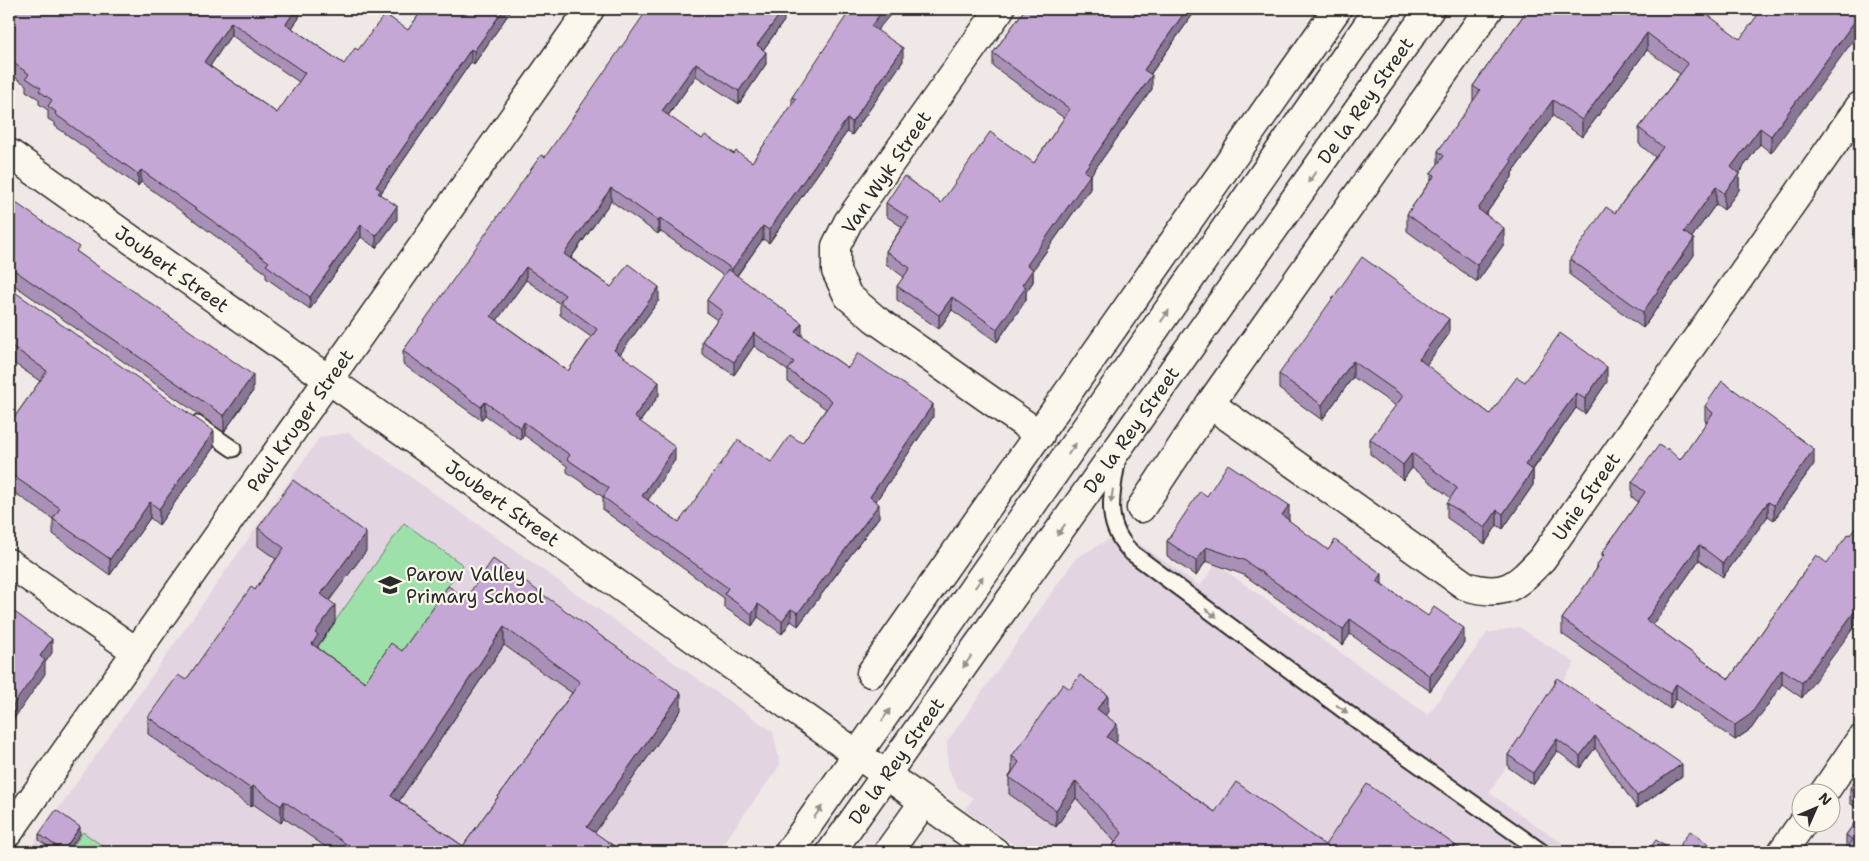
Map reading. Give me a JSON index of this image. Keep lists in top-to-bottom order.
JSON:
{
  "streets": {
    "street": [
      "De la Rey Street",
      "Van Wyk Street",
      "Joubert Street",
      "Paul Kruger Street",
      "Unie Street"
    ]
  },
  "crossings": [
    ["De la Rey Street", "Joubert Street"],
    ["Joubert Street", "Paul Kruger Street"]
  ],
  "places": {
    "school or university": ["Parow Valley Primary School"]
  },
  "north": "top right"
}
